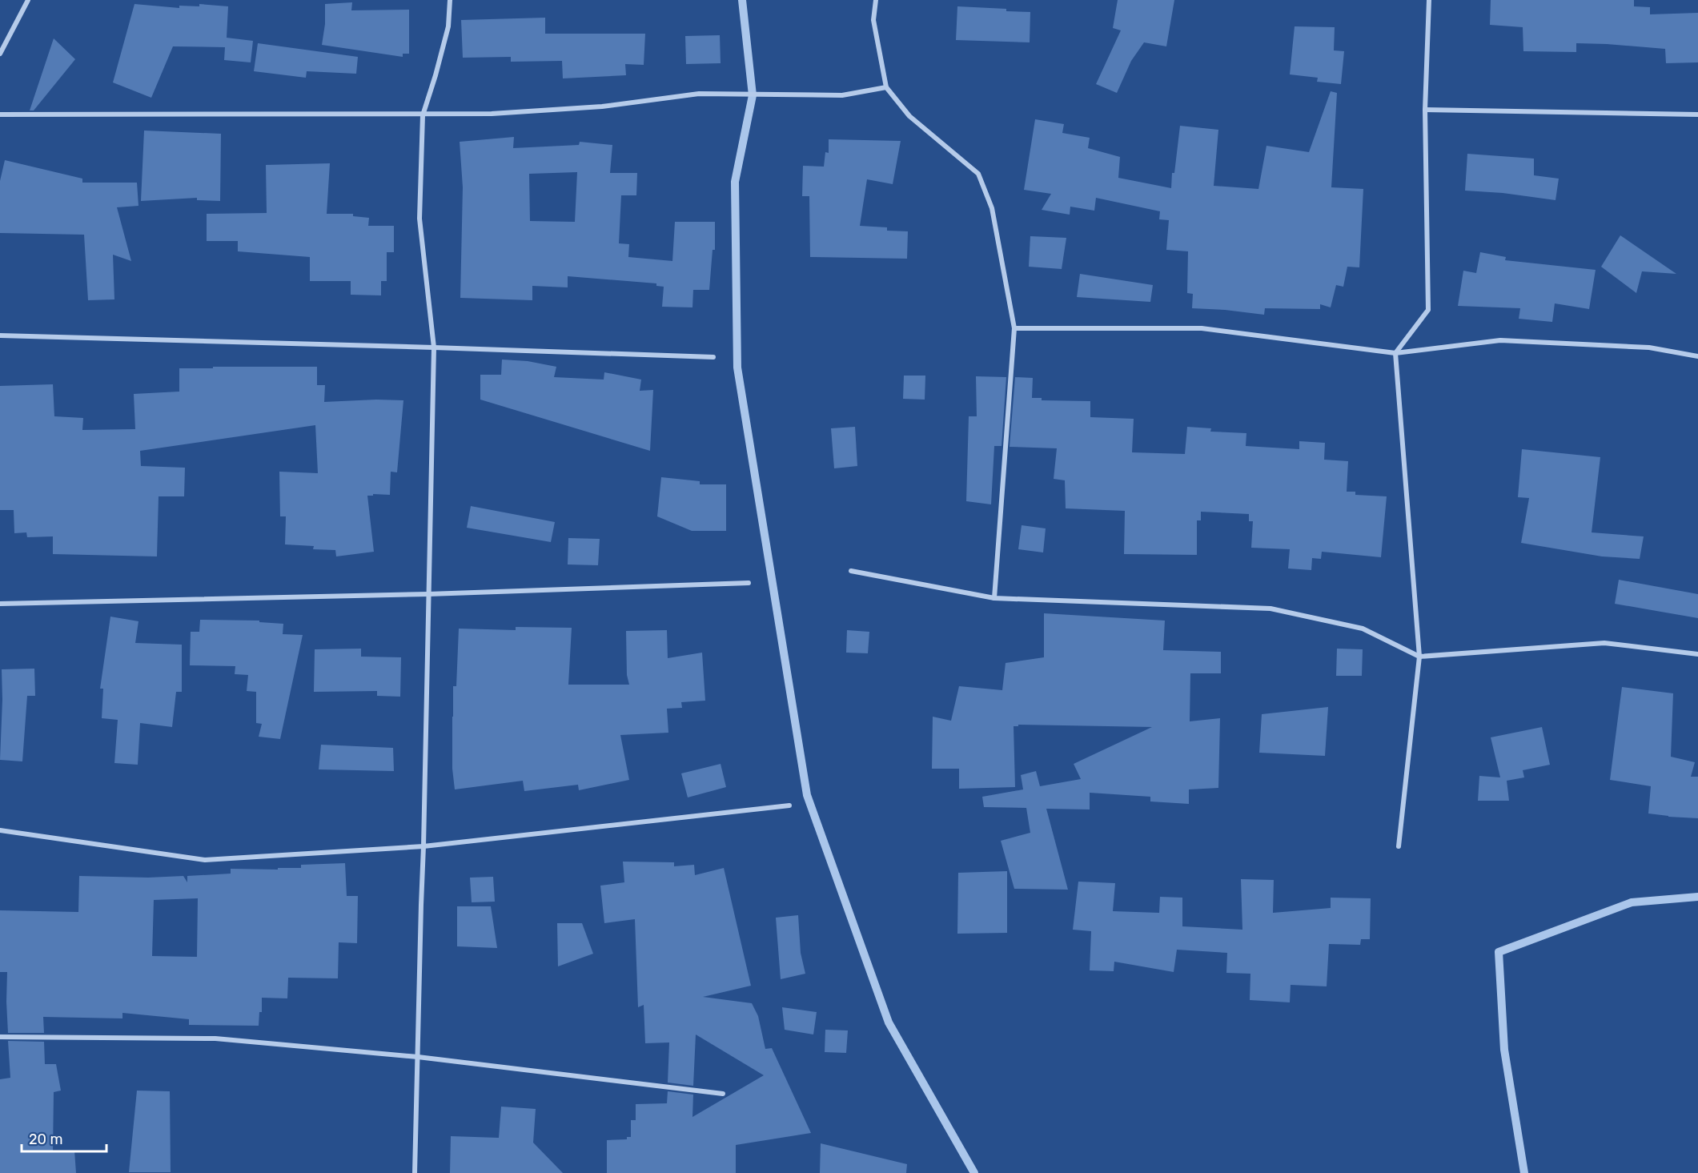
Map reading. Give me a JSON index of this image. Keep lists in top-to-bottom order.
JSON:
{
  "scale_bar": "20 m"
}
